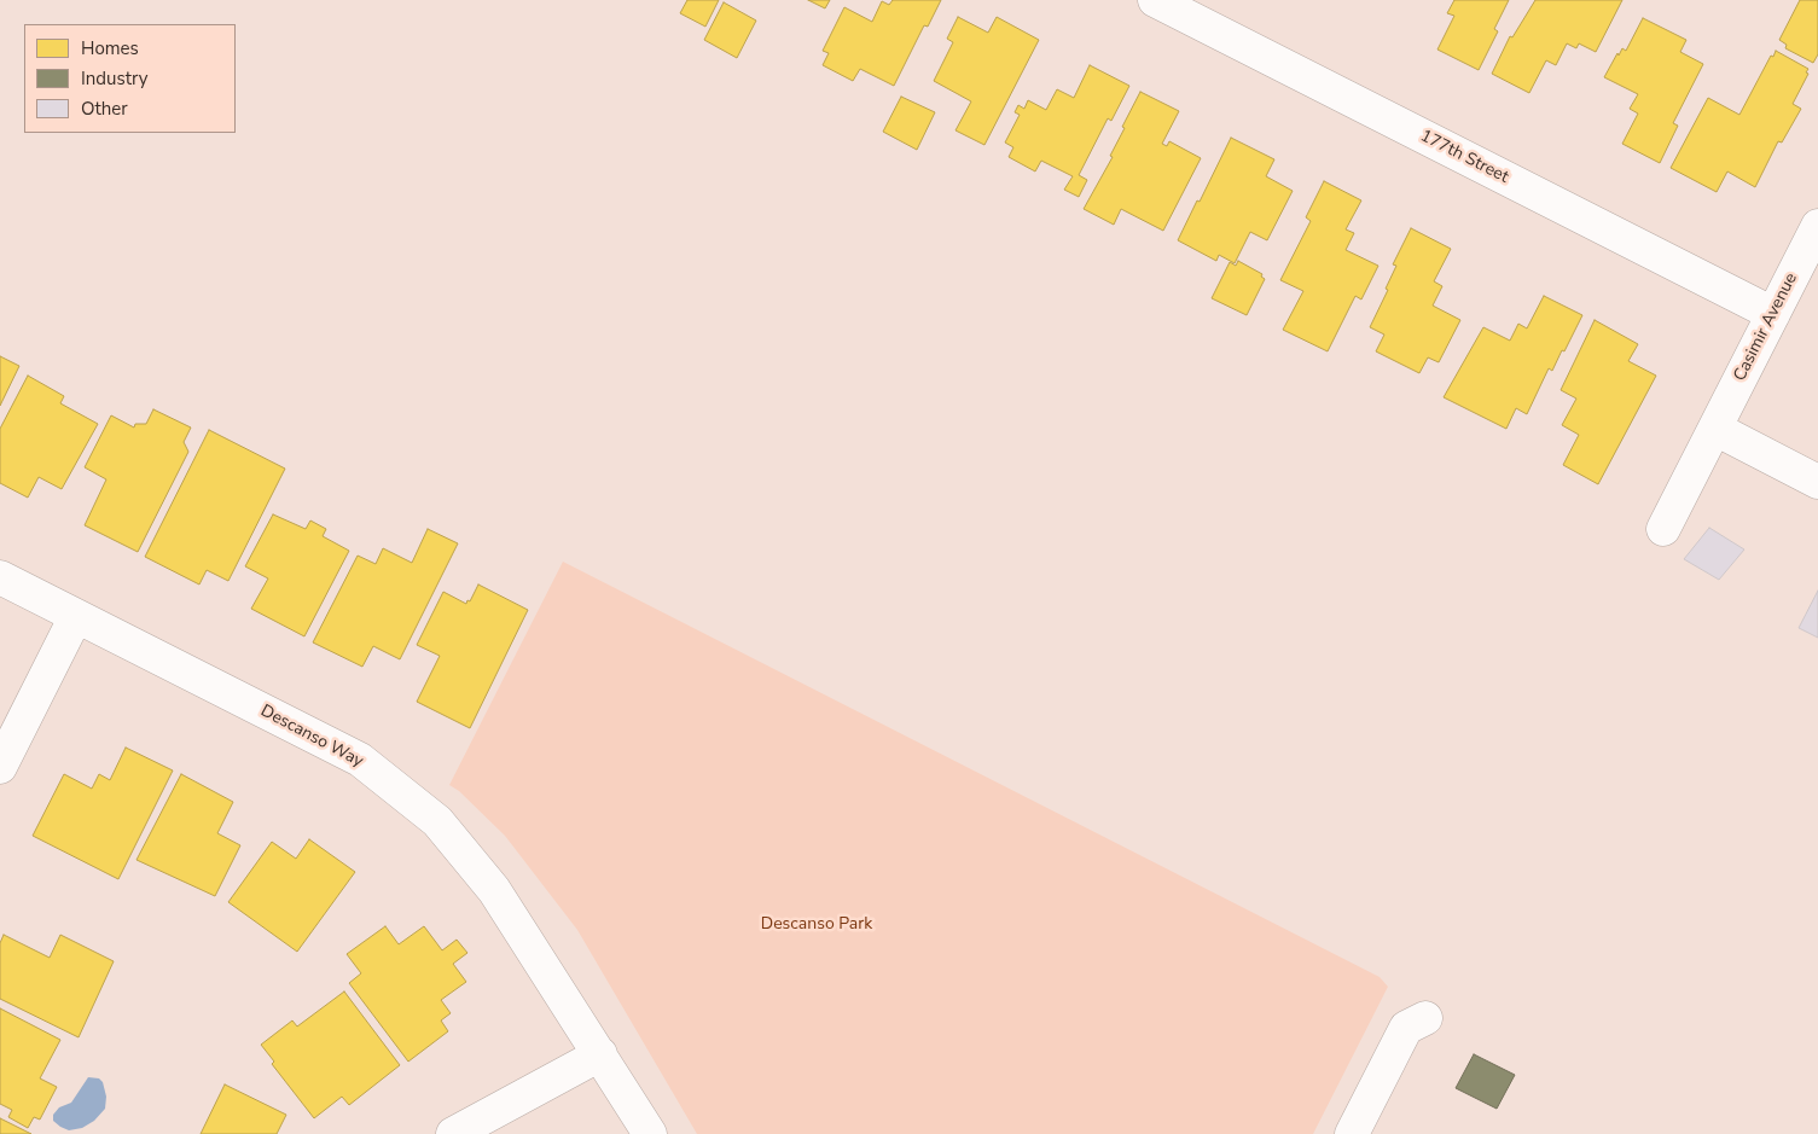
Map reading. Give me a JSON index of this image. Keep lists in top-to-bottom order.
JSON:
{
  "streets": {
    "street": ["177th Street", "Casimir Avenue", "Descanso Way"]
  },
  "crossings": [
    ["177th Street", "Casimir Avenue"]
  ],
  "parks": ["Descanso Park"],
  "legend": ["Homes", "Industry", "Other"]
}
